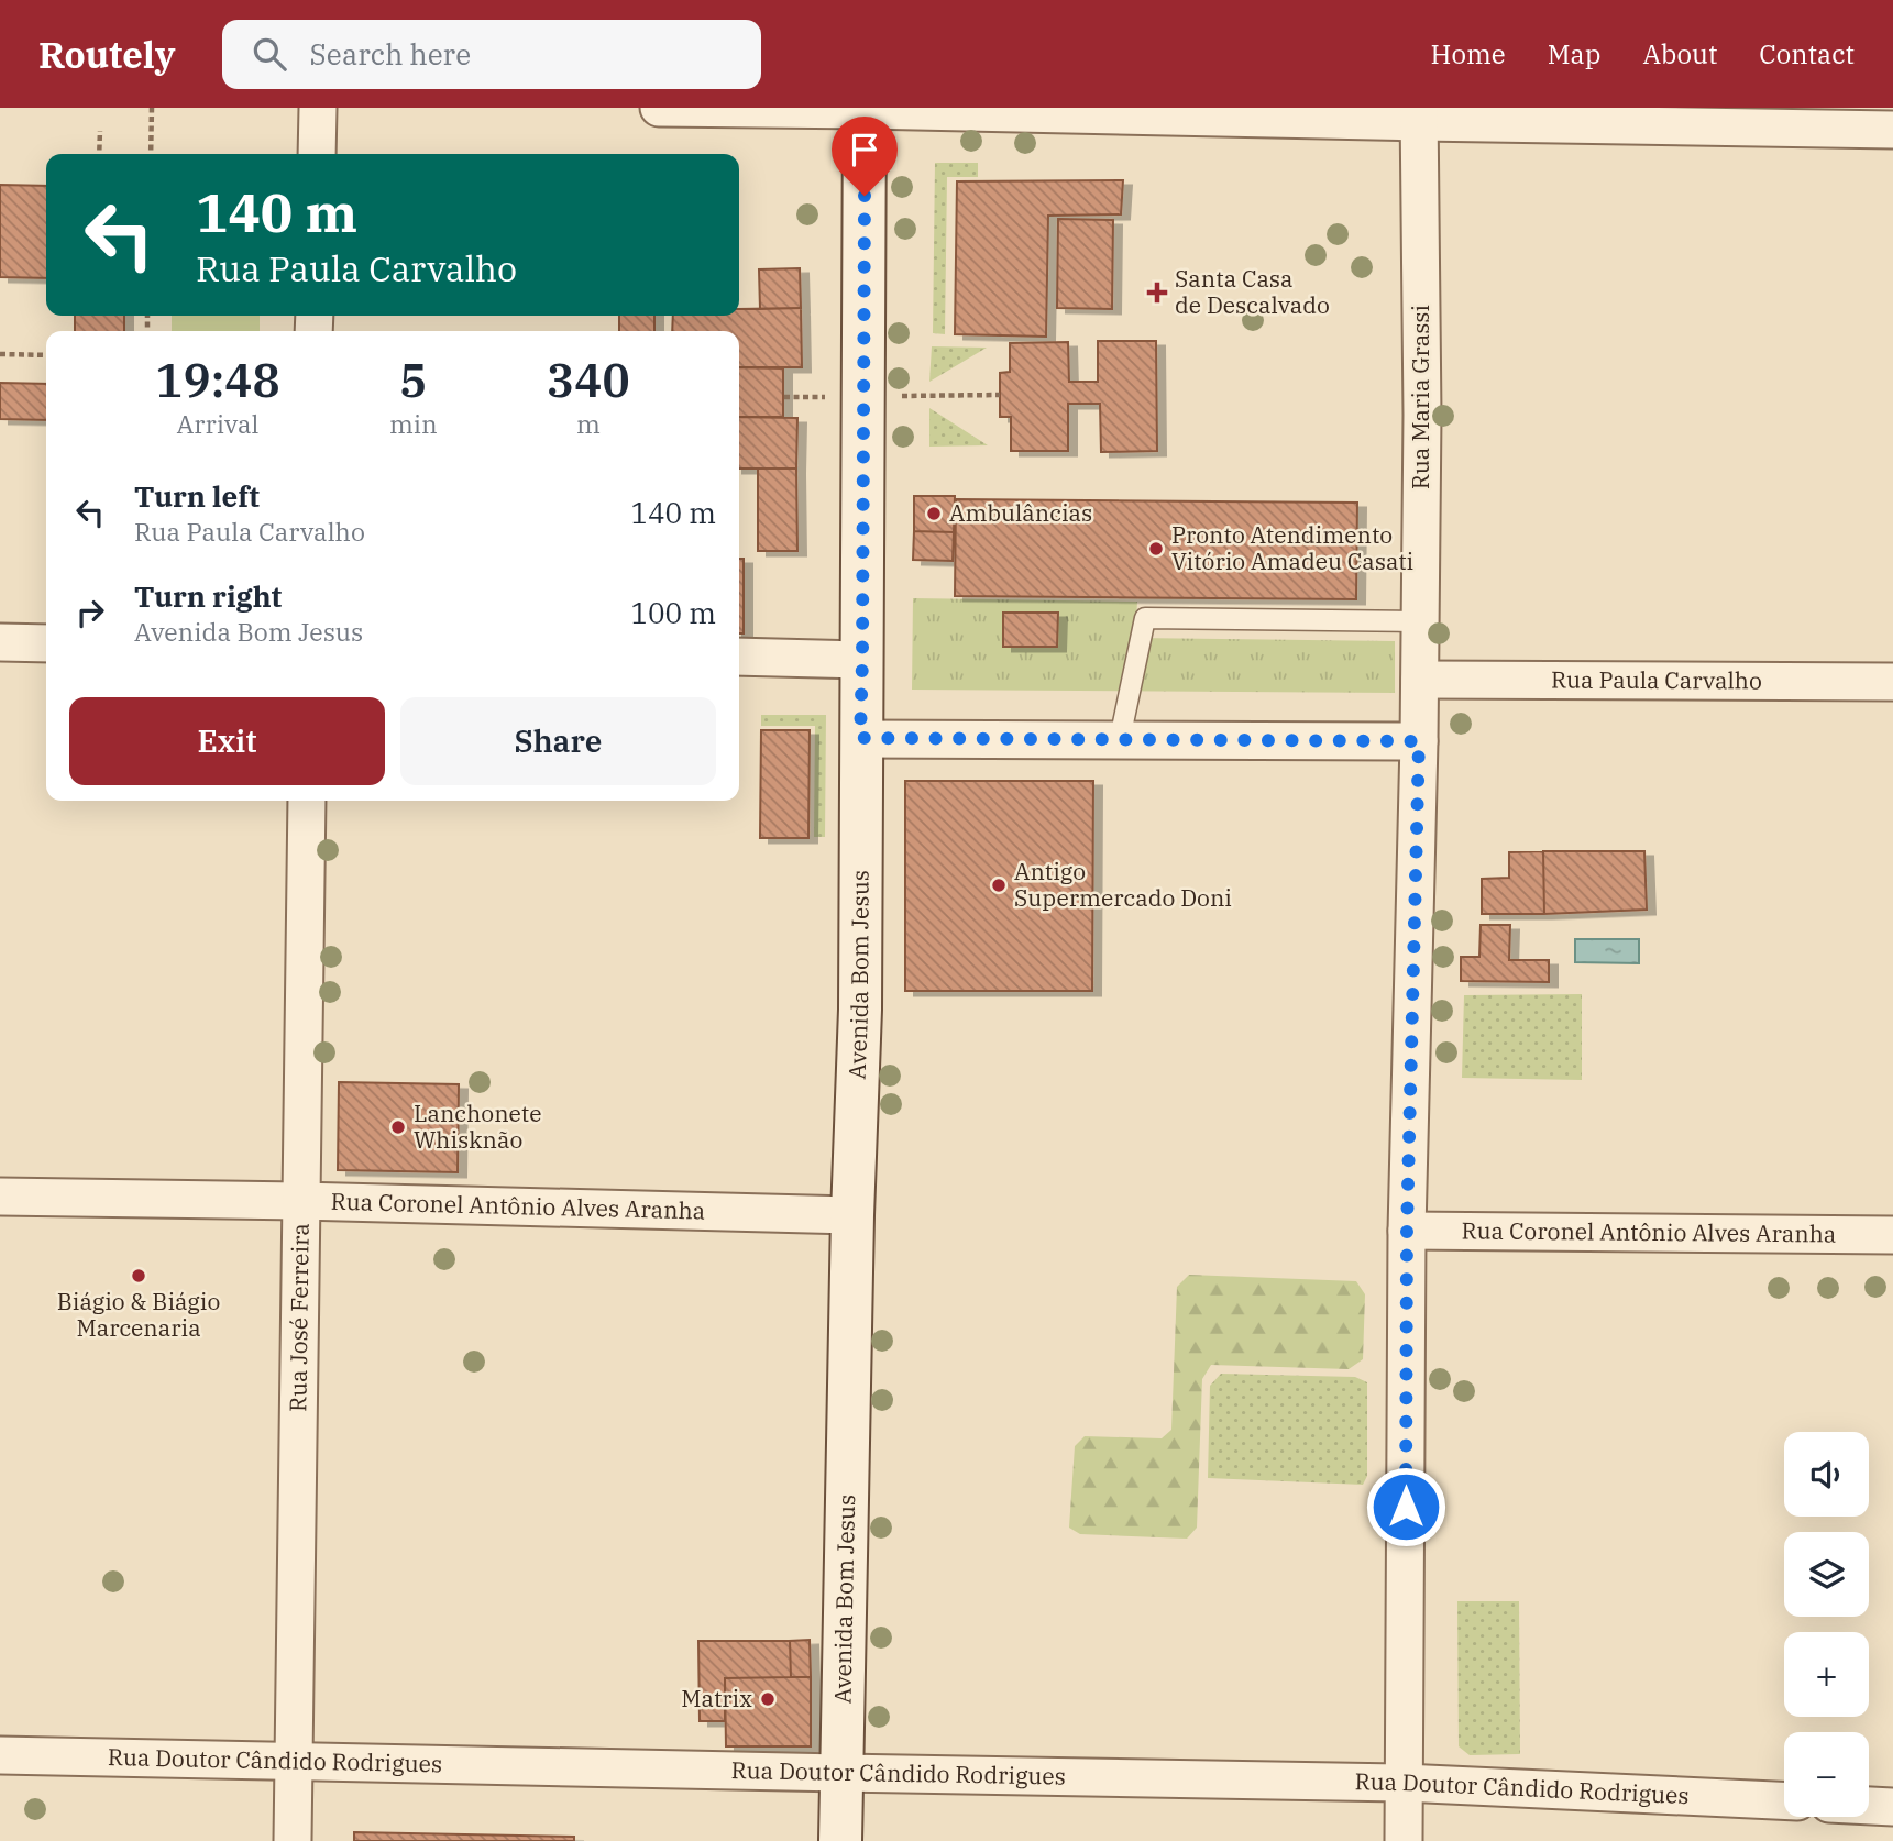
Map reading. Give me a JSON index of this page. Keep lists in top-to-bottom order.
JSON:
{
  "streets": {
    "street": [
      "Rua Maria Grassi",
      "Rua Paula Carvalho",
      "Avenida Bom Jesus",
      "Rua Coronel Antônio Alves Aranha",
      "Rua José Ferreira",
      "Rua Doutor Cândido Rodrigues"
    ]
  },
  "crossings": [
    ["Rua Maria Grassi", "Rua Paula Carvalho"],
    ["Rua Maria Grassi", "Rua Coronel Antônio Alves Aranha"],
    ["Rua Maria Grassi", "Rua Doutor Cândido Rodrigues"],
    ["Avenida Bom Jesus", "Rua Coronel Antônio Alves Aranha"],
    ["Avenida Bom Jesus", "Rua Doutor Cândido Rodrigues"],
    ["Rua Coronel Antônio Alves Aranha", "Rua José Ferreira"],
    ["Rua José Ferreira", "Rua Doutor Cândido Rodrigues"]
  ],
  "places": {
    "health": ["Santa Casa de Descalvado"],
    "other": [
      "Ambulâncias",
      "Pronto Atendimento Vitório Amadeu Casati",
      "Antigo Supermercado Doni",
      "Lanchonete Whisknão",
      "Biágio & Biágio Marcenaria",
      "Matrix"
    ]
  },
  "page": {
    "header": "Routely",
    "search": "Search here",
    "nav": [
      "Home",
      "Map",
      "About",
      "Contact"
    ],
    "turn": ["140 m", "Rua Paula Carvalho"],
    "eta": [
      "19:48",
      "Arrival",
      "5",
      "min",
      "340",
      "m"
    ],
    "list": [
      {
        "name": "Turn left",
        "note": "Rua Paula Carvalho",
        "value": "140 m"
      },
      {
        "name": "Turn right",
        "note": "Avenida Bom Jesus",
        "value": "100 m"
      }
    ],
    "buttons": ["Exit", "Share"],
    "map_buttons": ["+", "−"]
  }
}
